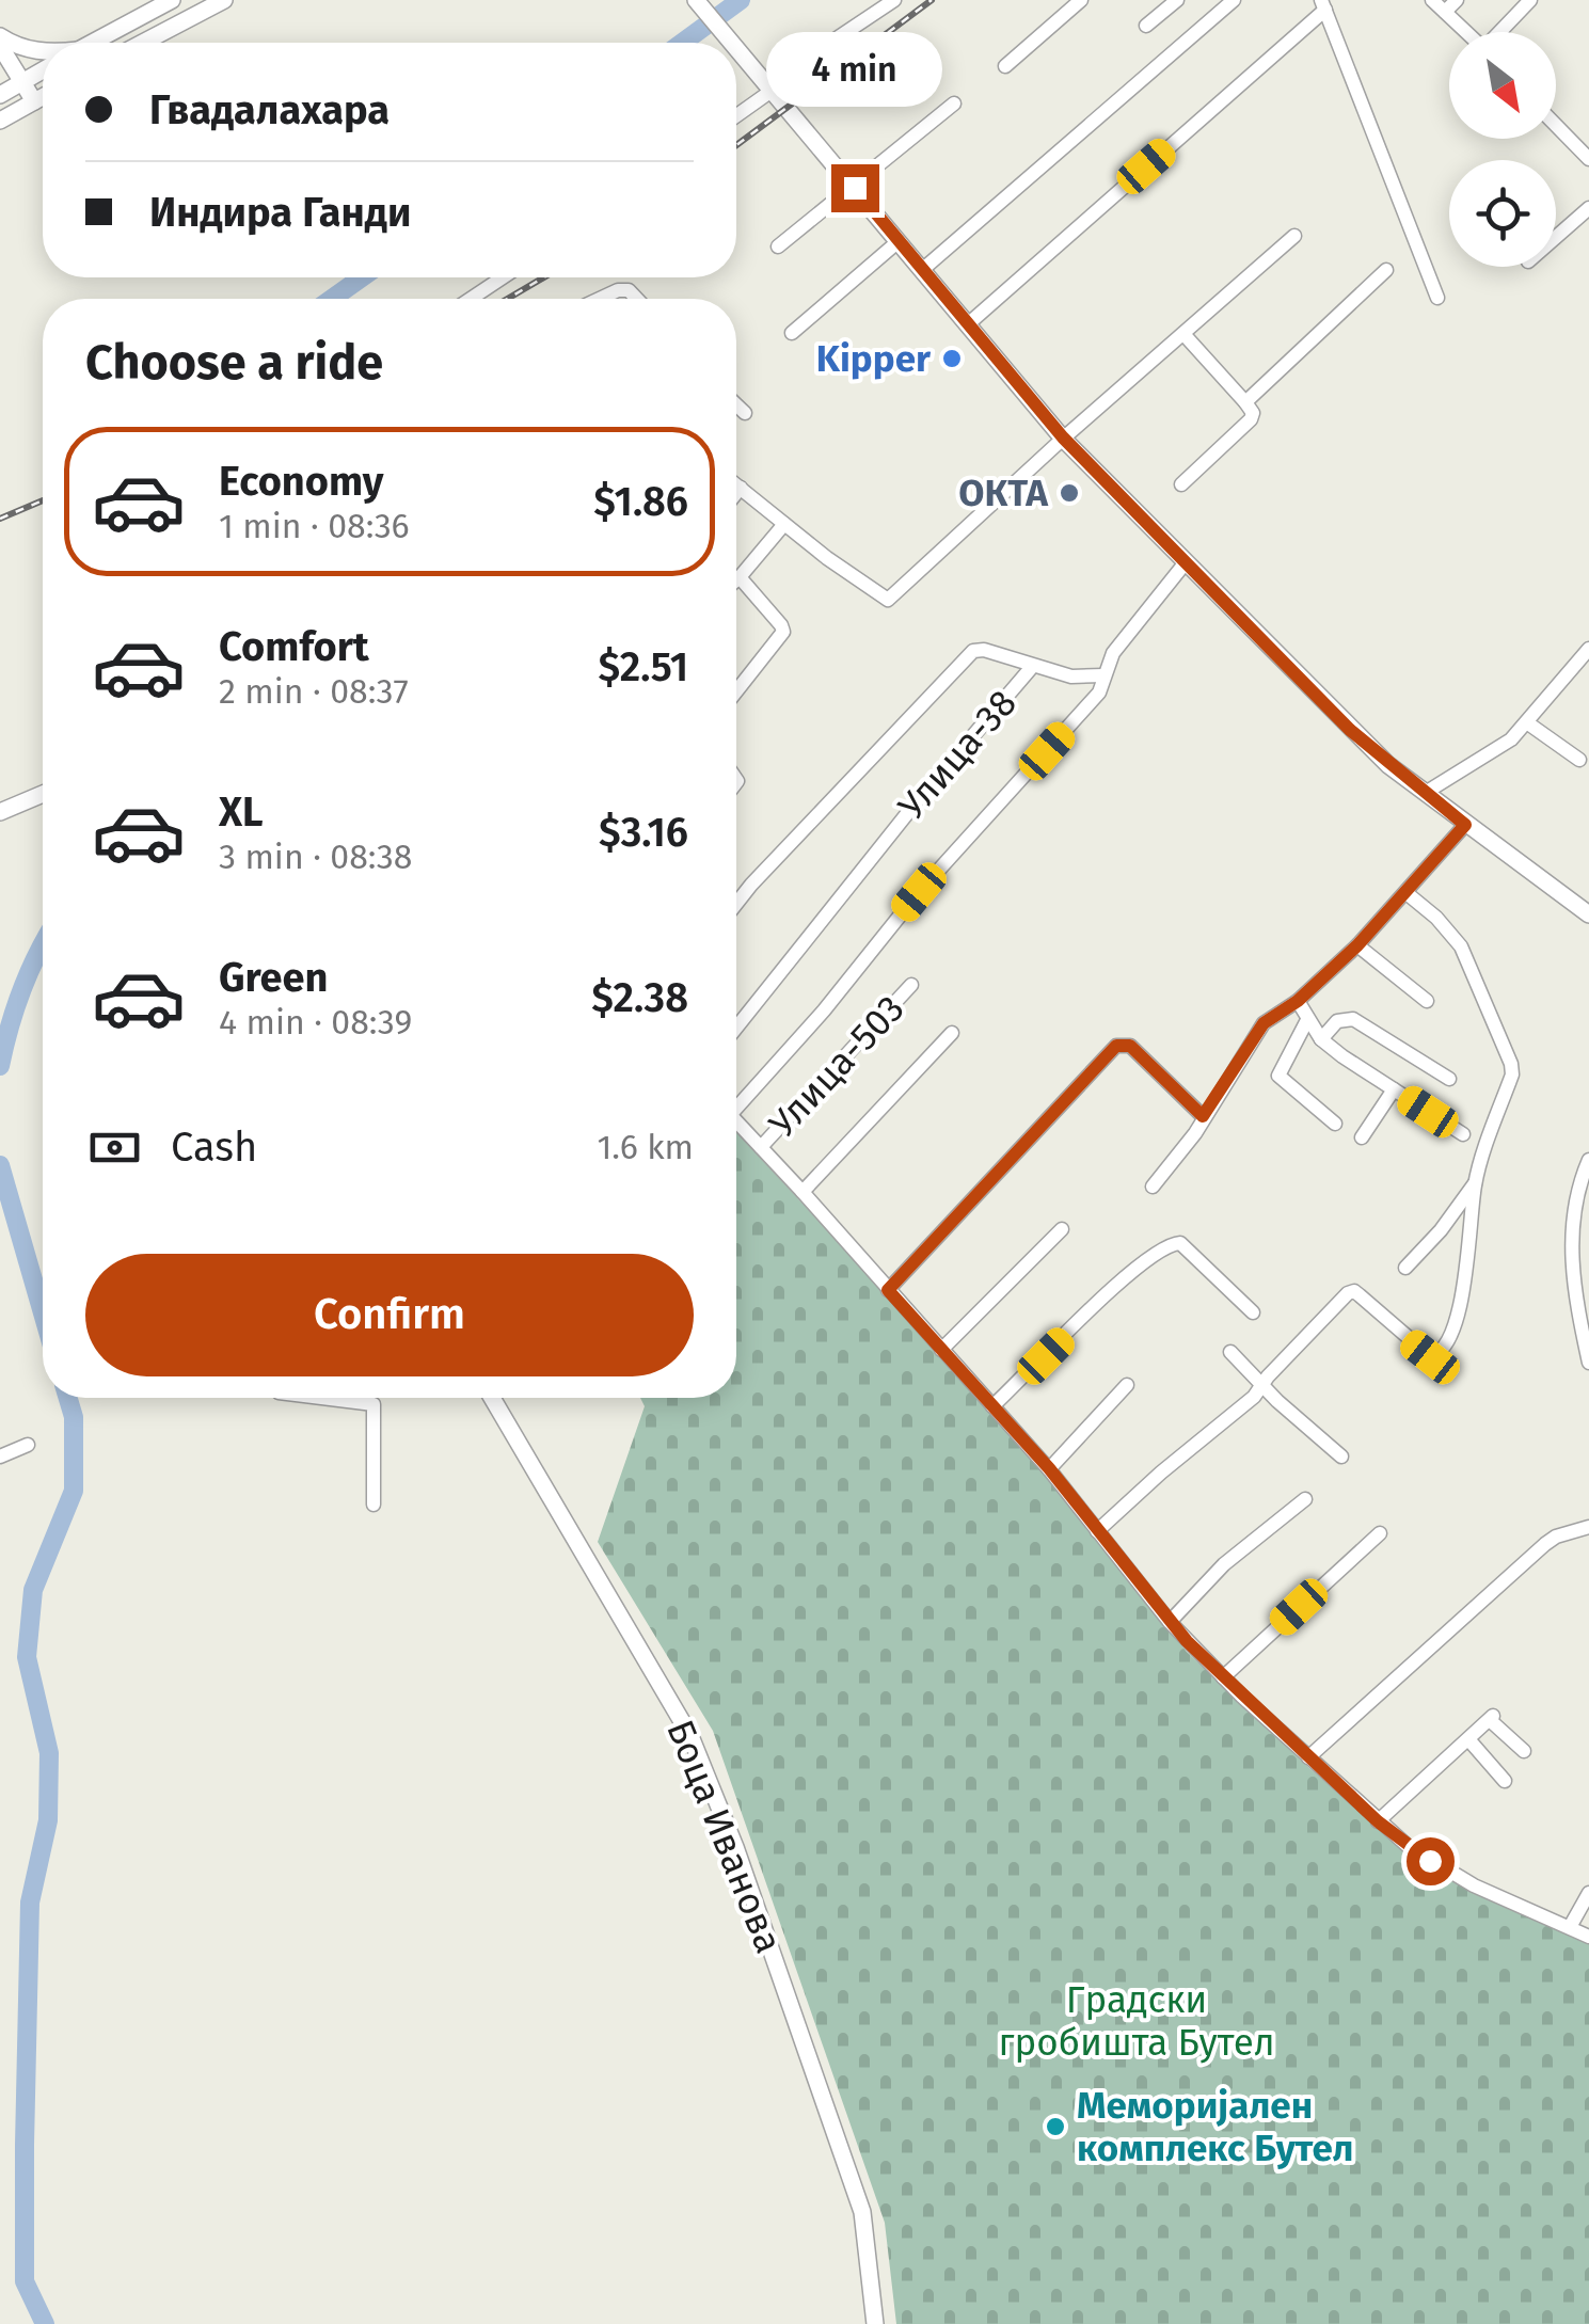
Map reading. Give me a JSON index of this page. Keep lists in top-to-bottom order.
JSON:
{
  "streets": {
    "street": ["Улица-38", "Улица-503", "Боца Иванова"]
  },
  "parks": ["Градски гробишта Бутел"],
  "places": ["Kipper", "ОКТА", "Меморијален комплекс Бутел"],
  "north": "bottom right",
  "page": {
    "bubble": "4 min",
    "banner": ["Гвадалахара", "Индира Ганди"],
    "heading": "Choose a ride",
    "list": [
      {
        "name": "Economy",
        "note": "1 min · 08:36",
        "value": "$1.86"
      },
      {
        "name": "Comfort",
        "note": "2 min · 08:37",
        "value": "$2.51"
      },
      {
        "name": "XL",
        "note": "3 min · 08:38",
        "value": "$3.16"
      },
      {
        "name": "Green",
        "note": "4 min · 08:39",
        "value": "$2.38"
      }
    ],
    "pay": ["Cash", "1.6 km"],
    "buttons": "Confirm"
  }
}
